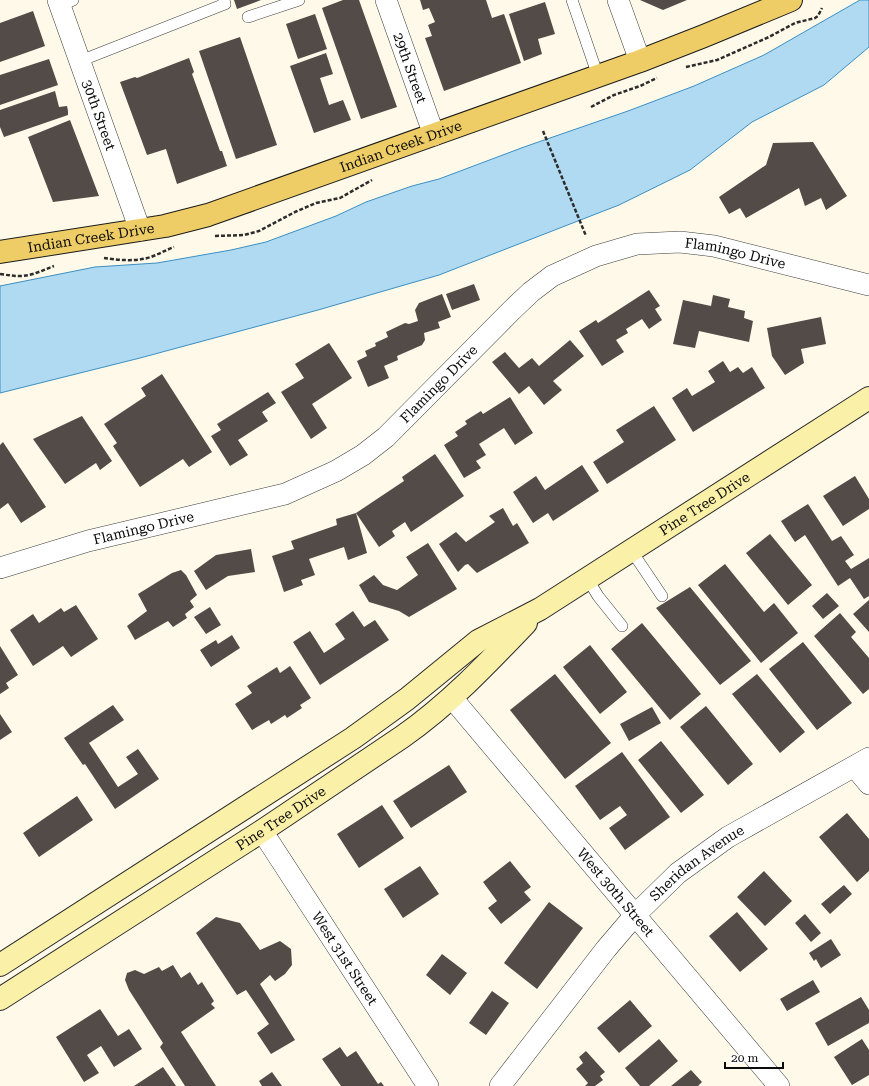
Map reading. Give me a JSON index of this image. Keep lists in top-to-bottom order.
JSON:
{
  "streets": {
    "main road": ["Indian Creek Drive", "Pine Tree Drive"],
    "street": [
      "29th Street",
      "30th Street",
      "Flamingo Drive",
      "Sheridan Avenue",
      "West 30th Street",
      "West 31st Street"
    ]
  },
  "crossings": [
    ["29th Street", "Indian Creek Drive"],
    ["30th Street", "Indian Creek Drive"],
    ["Pine Tree Drive", "West 30th Street"],
    ["Pine Tree Drive", "West 31st Street"],
    ["Sheridan Avenue", "West 30th Street"]
  ],
  "scale_bar": "20 m"
}
